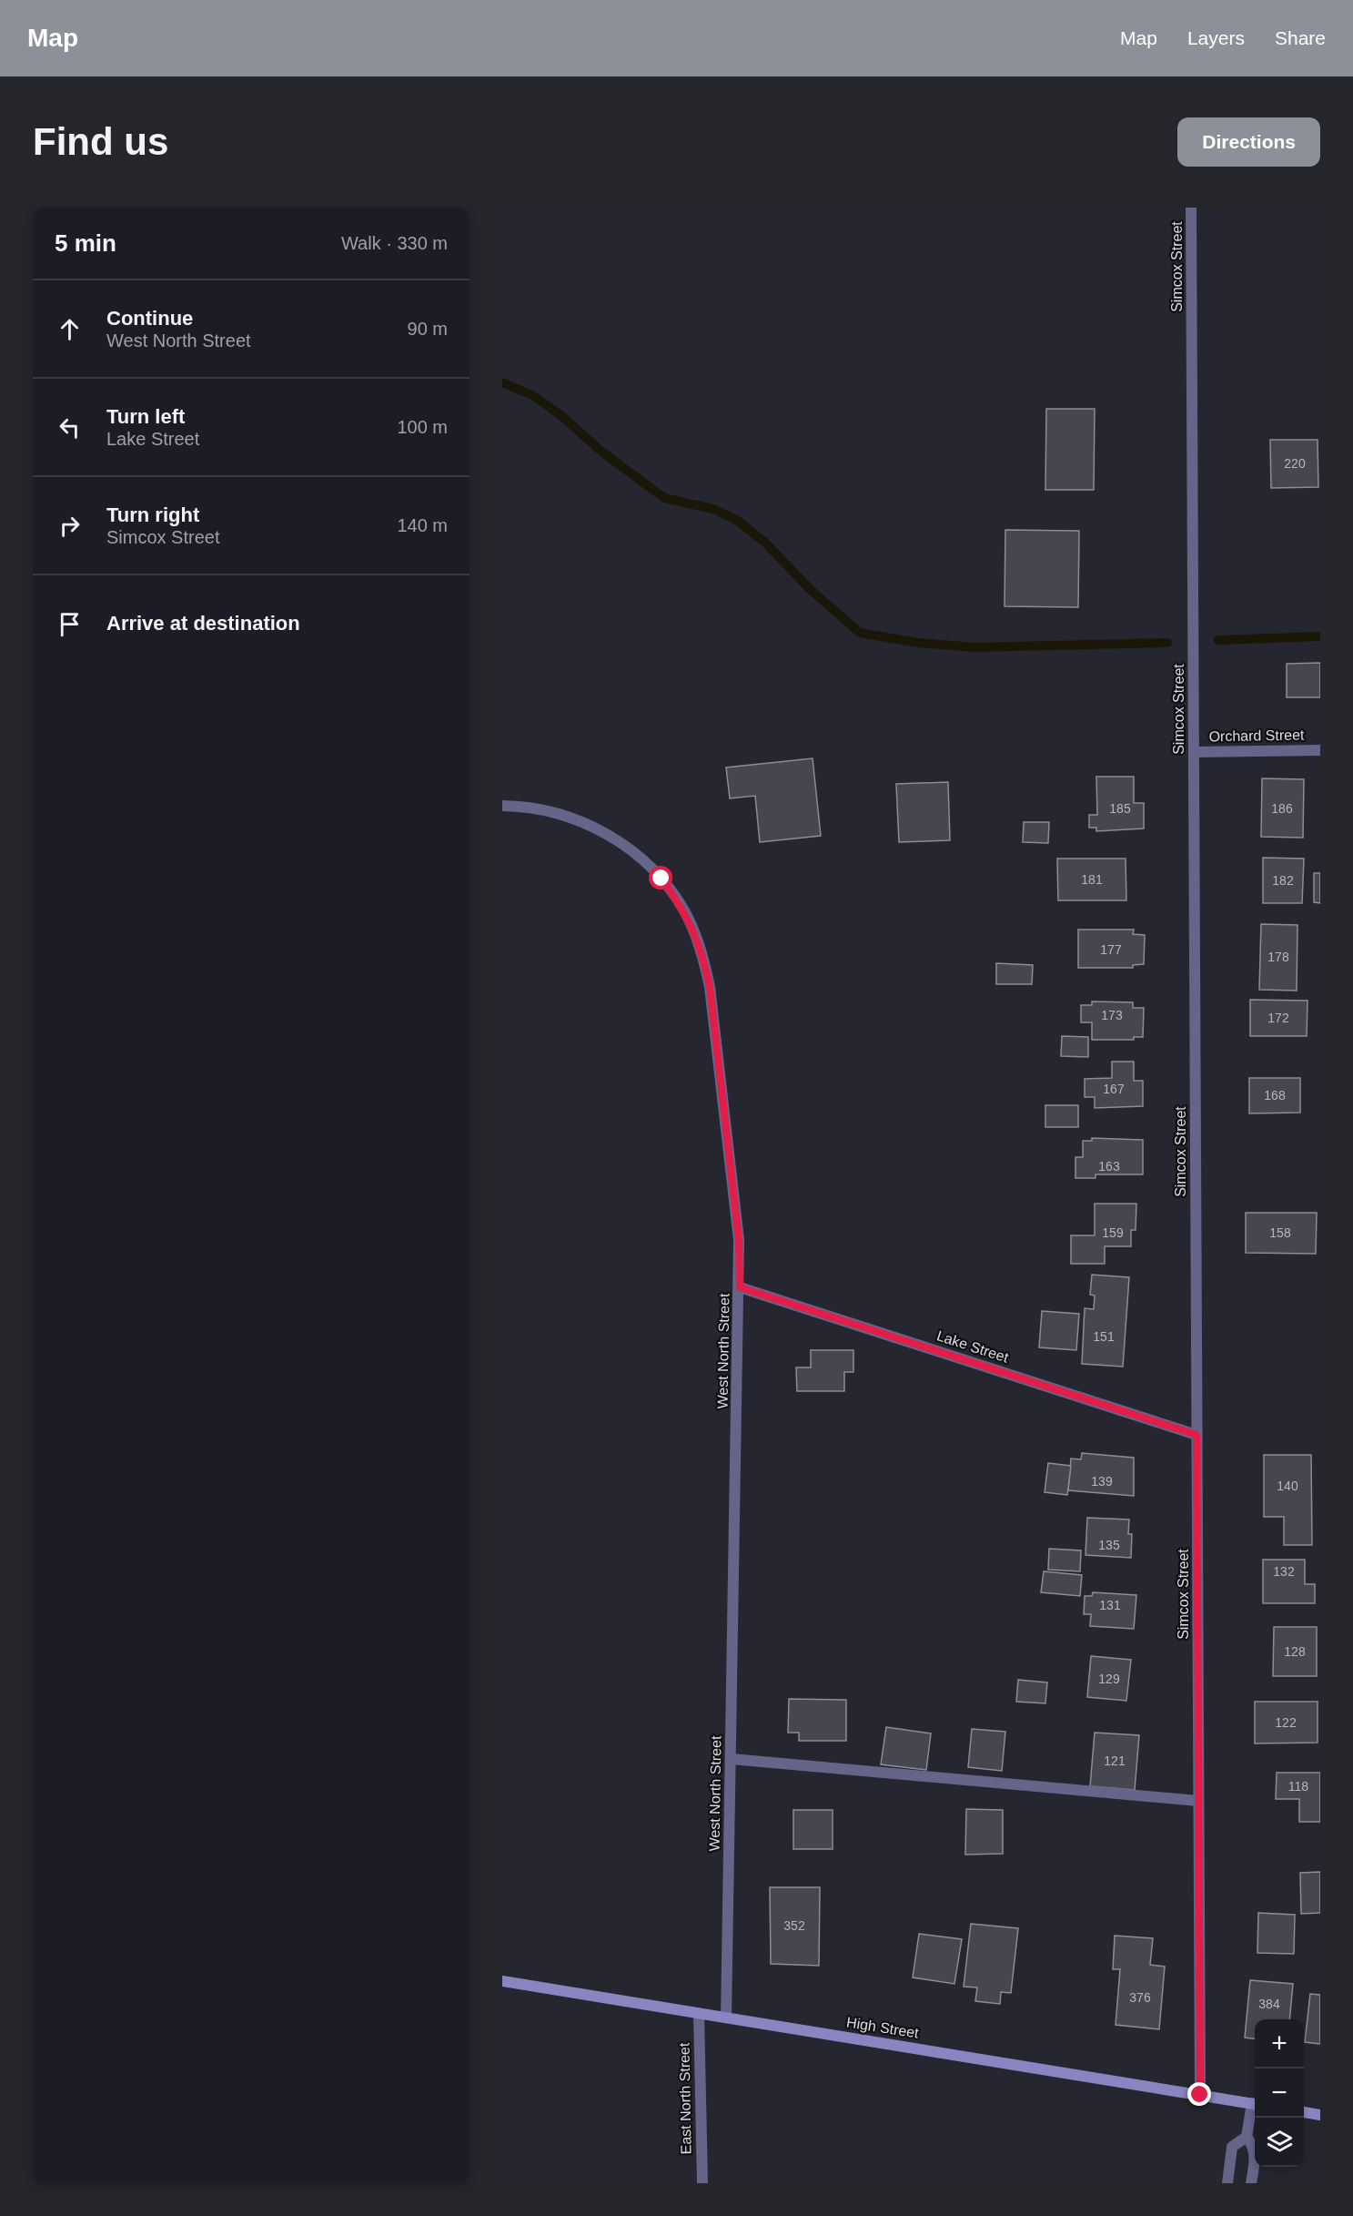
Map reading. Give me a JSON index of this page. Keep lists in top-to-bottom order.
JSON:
{
  "streets": {
    "main road": ["High Street"],
    "street": [
      "Simcox Street",
      "Orchard Street",
      "Lake Street",
      "West North Street",
      "East North Street"
    ]
  },
  "crossings": [
    ["Simcox Street", "Orchard Street"],
    ["Simcox Street", "Lake Street"],
    ["Simcox Street", "High Street"],
    ["Lake Street", "West North Street"],
    ["West North Street", "High Street"],
    ["High Street", "East North Street"]
  ],
  "house_numbers": [
    "220",
    "185",
    "186",
    "181",
    "182",
    "177",
    "178",
    "173",
    "172",
    "167",
    "168",
    "163",
    "159",
    "158",
    "151",
    "139",
    "140",
    "135",
    "132",
    "131",
    "128",
    "129",
    "122",
    "121",
    "118",
    "352",
    "376",
    "384"
  ],
  "page": {
    "header": "Map",
    "nav": ["Map", "Layers", "Share"],
    "buttons": "Directions",
    "title": "Find us",
    "heading": ["5 min", "Walk · 330 m"],
    "list": [
      ["Continue", "West North Street", "90 m"],
      ["Turn left", "Lake Street", "100 m"],
      ["Turn right", "Simcox Street", "140 m"],
      "Arrive at destination"
    ],
    "map_buttons": ["+", "−"]
  }
}
